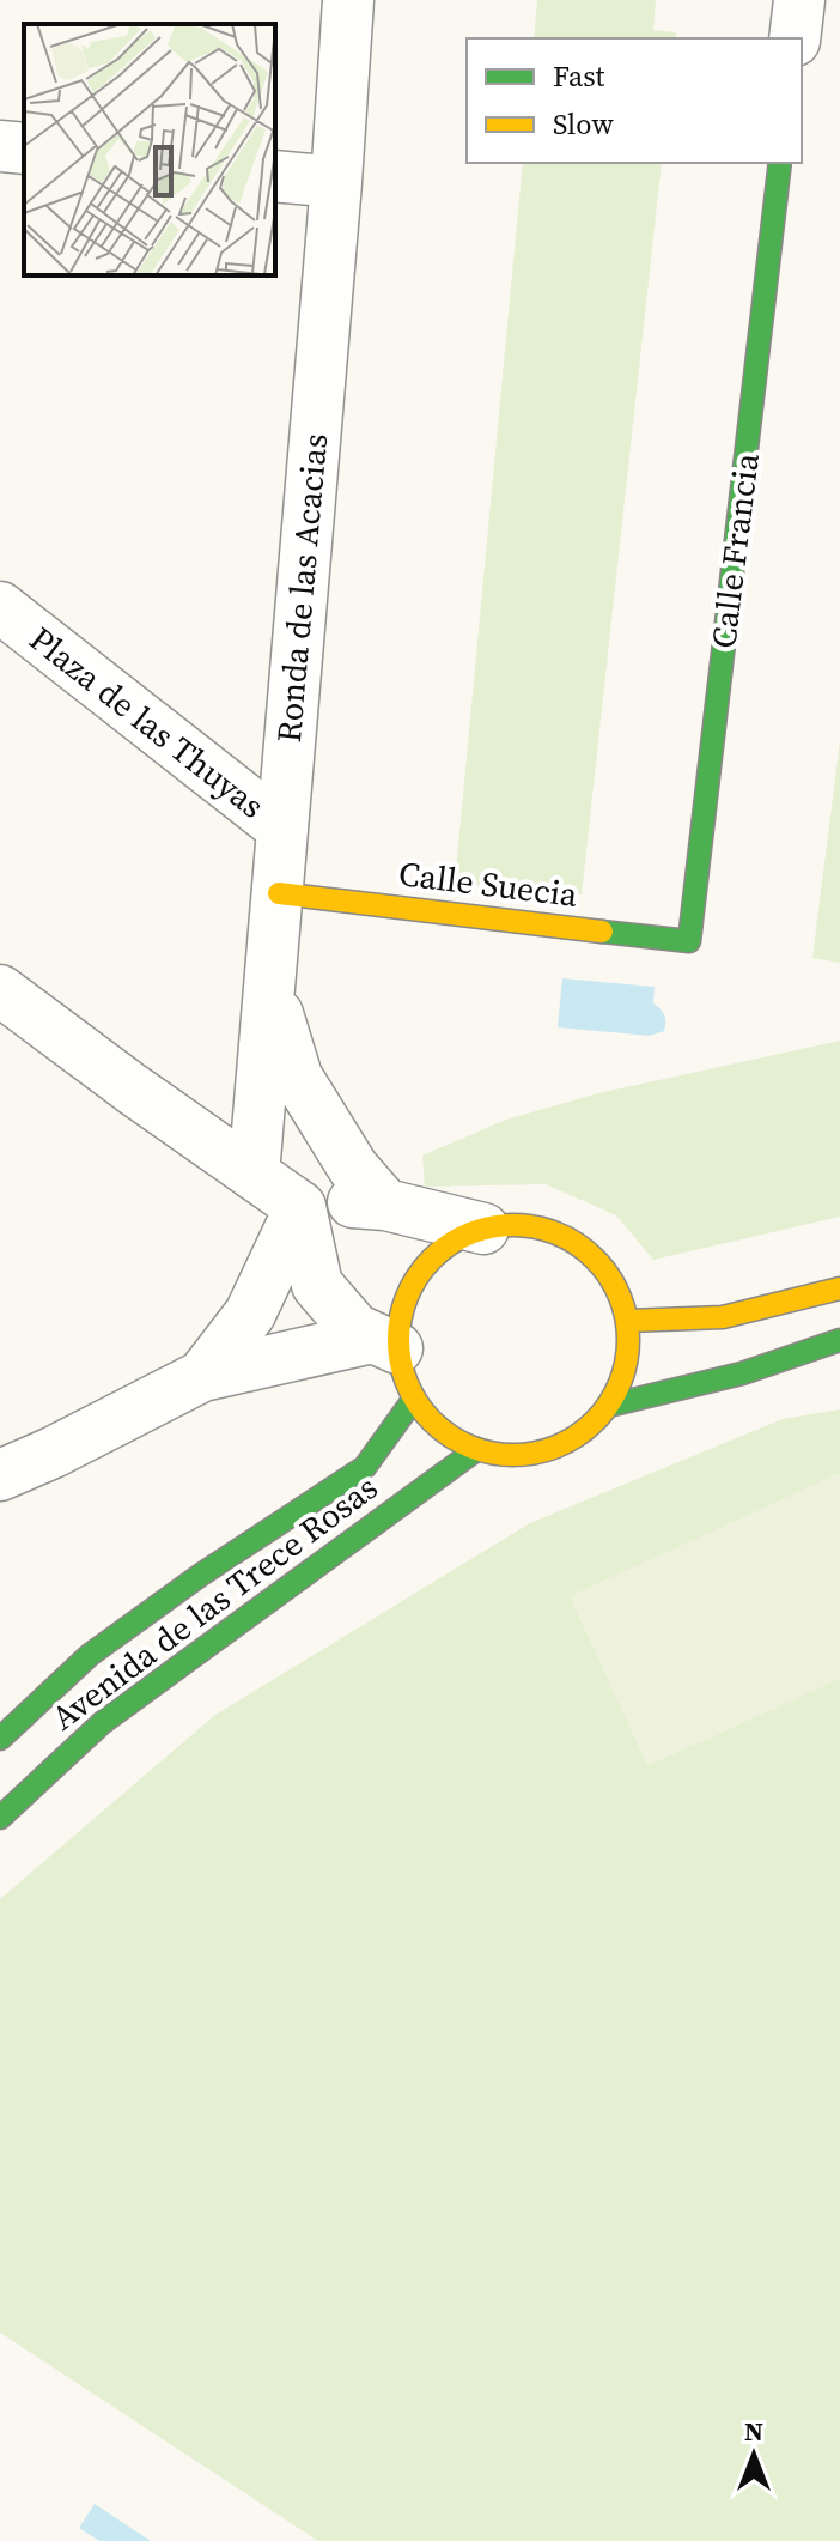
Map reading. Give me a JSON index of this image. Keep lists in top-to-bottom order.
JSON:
{
  "streets": {
    "street": [
      "Calle Francia",
      "Ronda de las Acacias",
      "Plaza de las Thuyas",
      "Calle Suecia",
      "Avenida de las Trece Rosas"
    ]
  },
  "crossings": [
    ["Calle Francia", "Calle Suecia"],
    ["Ronda de las Acacias", "Plaza de las Thuyas"],
    ["Ronda de las Acacias", "Calle Suecia"]
  ],
  "legend": ["Fast", "Slow"],
  "north": "top"
}
